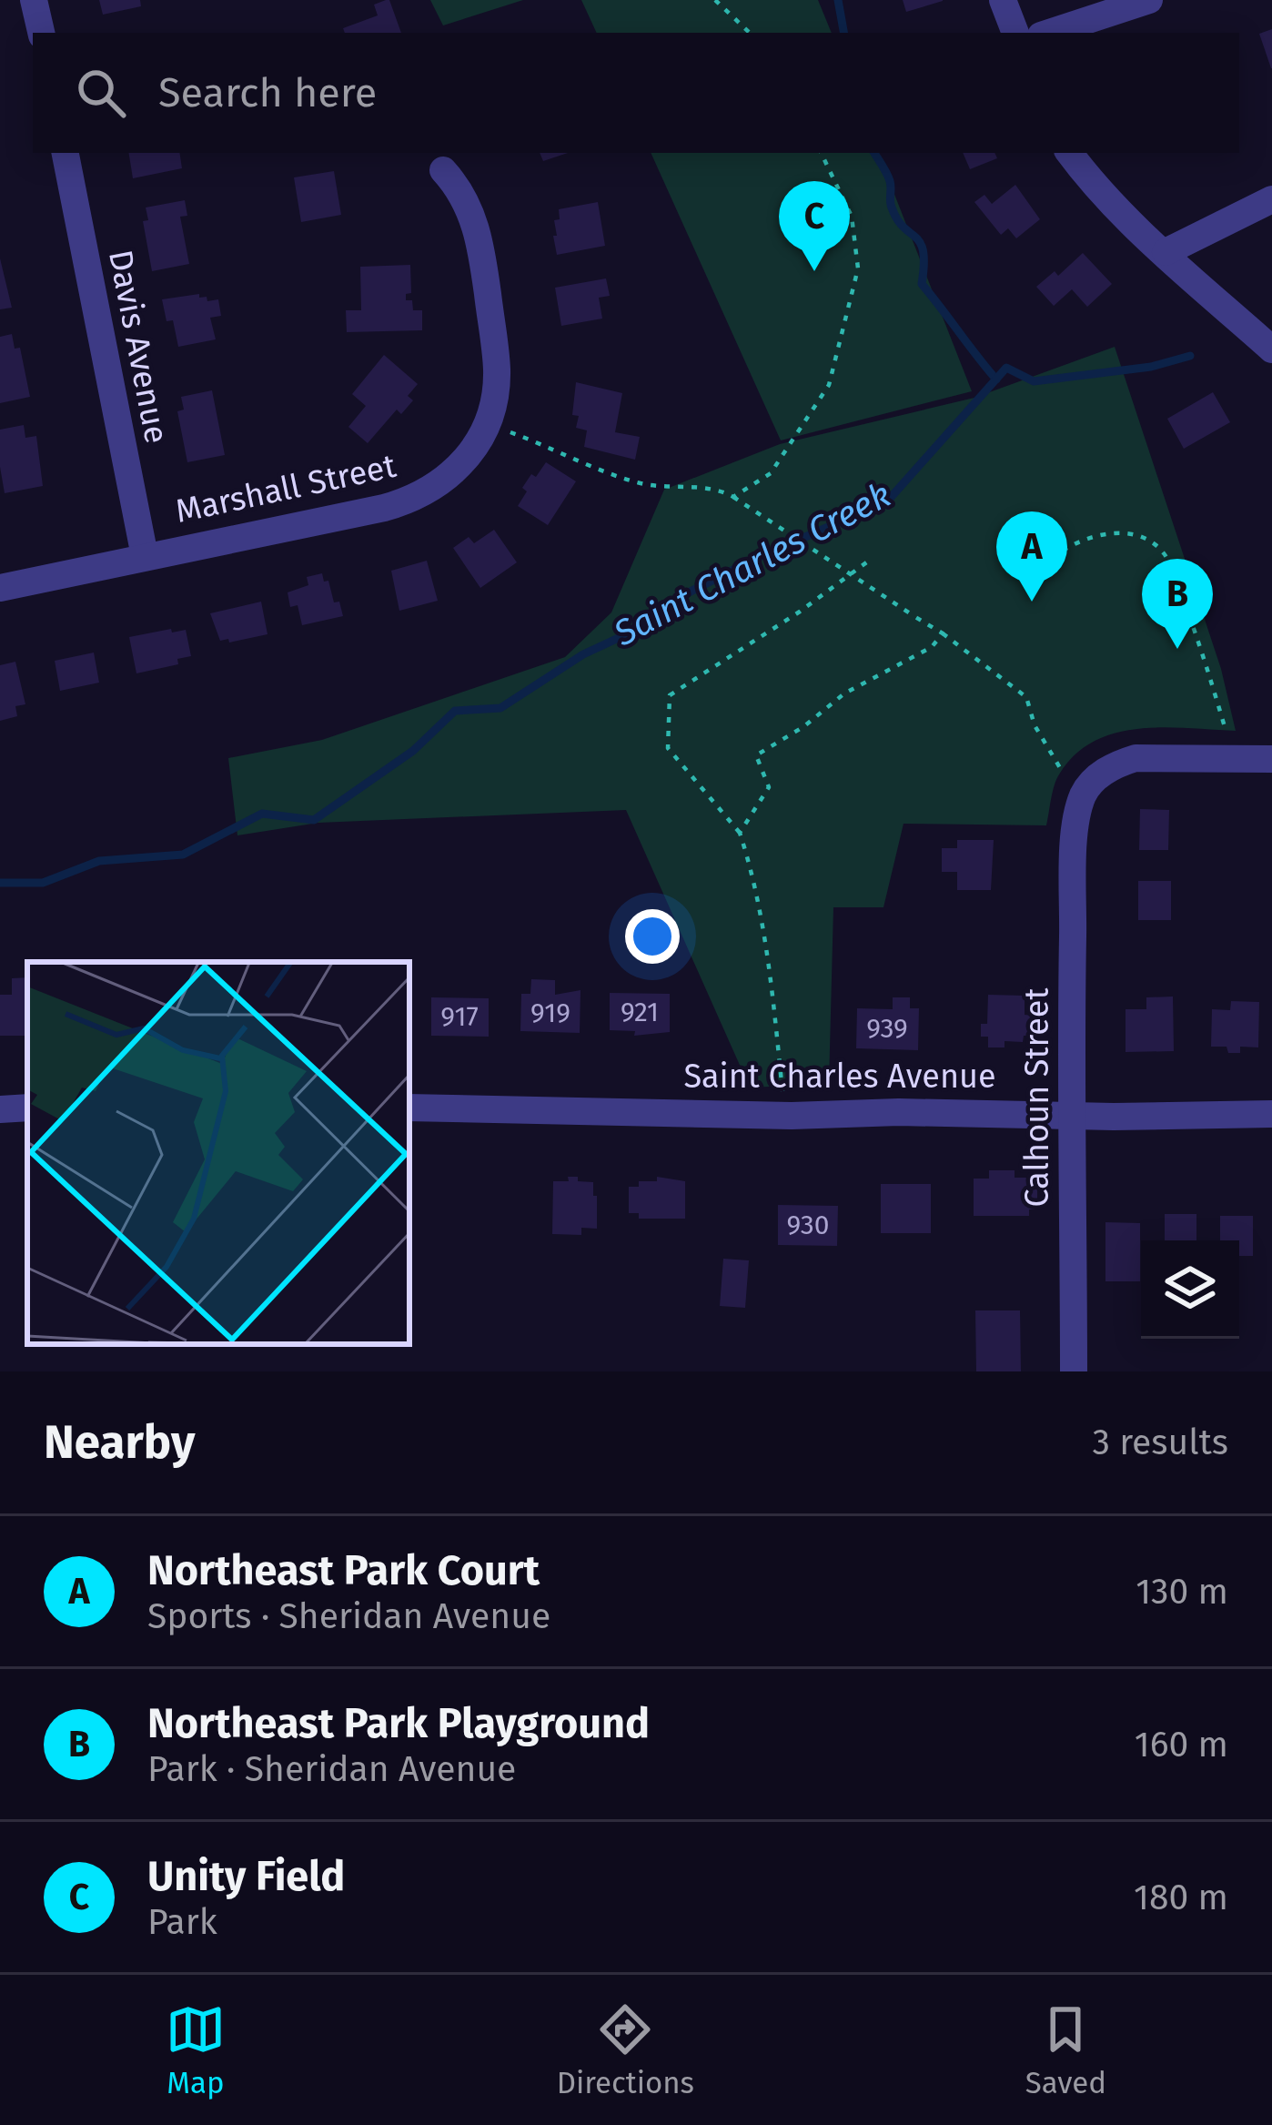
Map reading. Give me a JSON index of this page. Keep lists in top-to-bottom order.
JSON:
{
  "streets": {
    "street": [
      "Davis Avenue",
      "Marshall Street",
      "Saint Charles Avenue",
      "Calhoun Street"
    ]
  },
  "crossings": [
    ["Davis Avenue", "Marshall Street"],
    ["Saint Charles Avenue", "Calhoun Street"]
  ],
  "water": ["Saint Charles Creek"],
  "house_numbers": [
    "921",
    "919",
    "917",
    "939",
    "930"
  ],
  "page": {
    "search": "Search here",
    "pins": ["C", "A", "B"],
    "heading": ["Nearby", "3 results"],
    "list": [
      {
        "mark": "A",
        "name": "Northeast Park Court",
        "note": "Sports · Sheridan Avenue",
        "value": "130 m"
      },
      {
        "mark": "B",
        "name": "Northeast Park Playground",
        "note": "Park · Sheridan Avenue",
        "value": "160 m"
      },
      {
        "mark": "C",
        "name": "Unity Field",
        "note": "Park",
        "value": "180 m"
      }
    ],
    "nav": ["Map", "Directions", "Saved"]
  }
}
